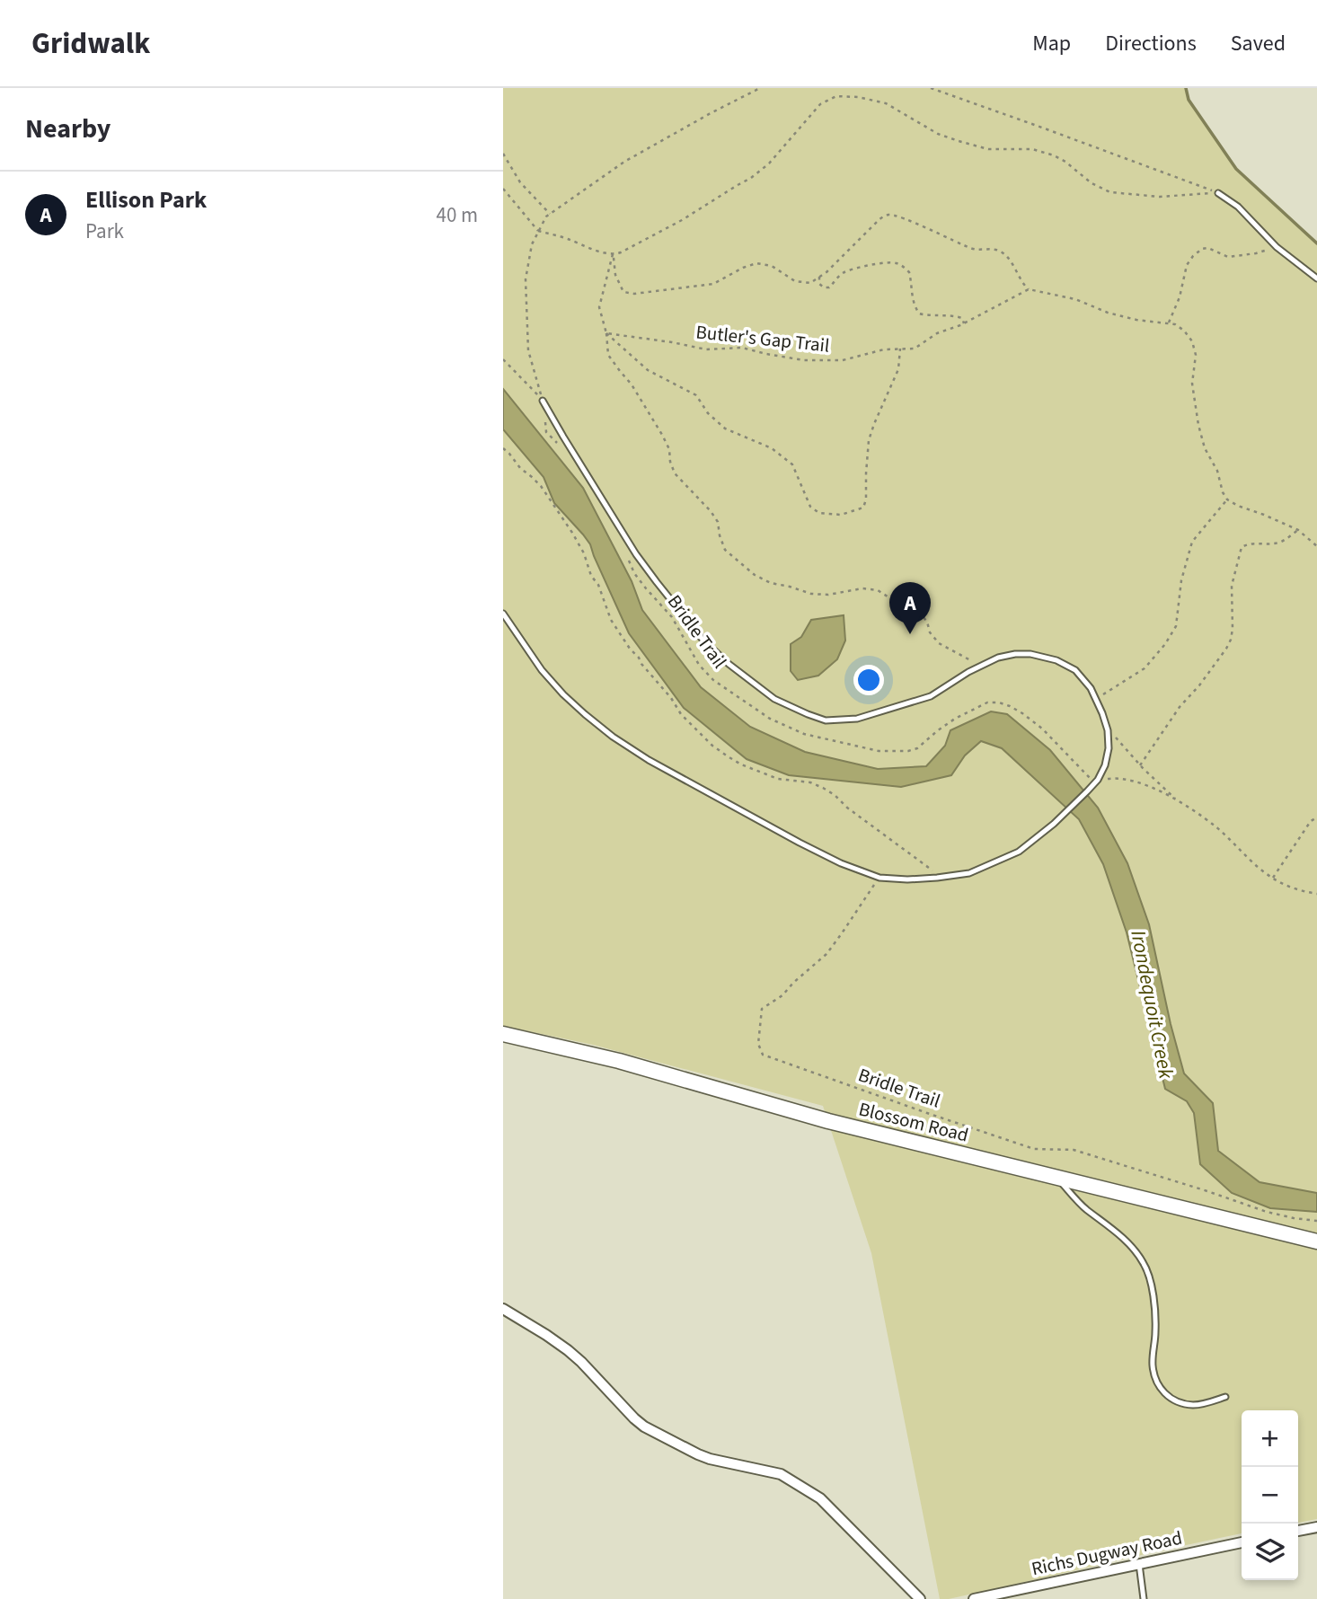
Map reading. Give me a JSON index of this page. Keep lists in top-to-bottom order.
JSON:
{
  "streets": {
    "street": ["Blossom Road", "Richs Dugway Road"],
    "path": ["Butler's Gap Trail", "Bridle Trail"]
  },
  "water": ["Irondequoit Creek"],
  "page": {
    "header": "Gridwalk",
    "nav": ["Map", "Directions", "Saved"],
    "heading": "Nearby",
    "list": [
      {
        "mark": "A",
        "name": "Ellison Park",
        "note": "Park",
        "value": "40 m"
      }
    ],
    "pins": "A",
    "map_buttons": ["+", "−"]
  }
}
